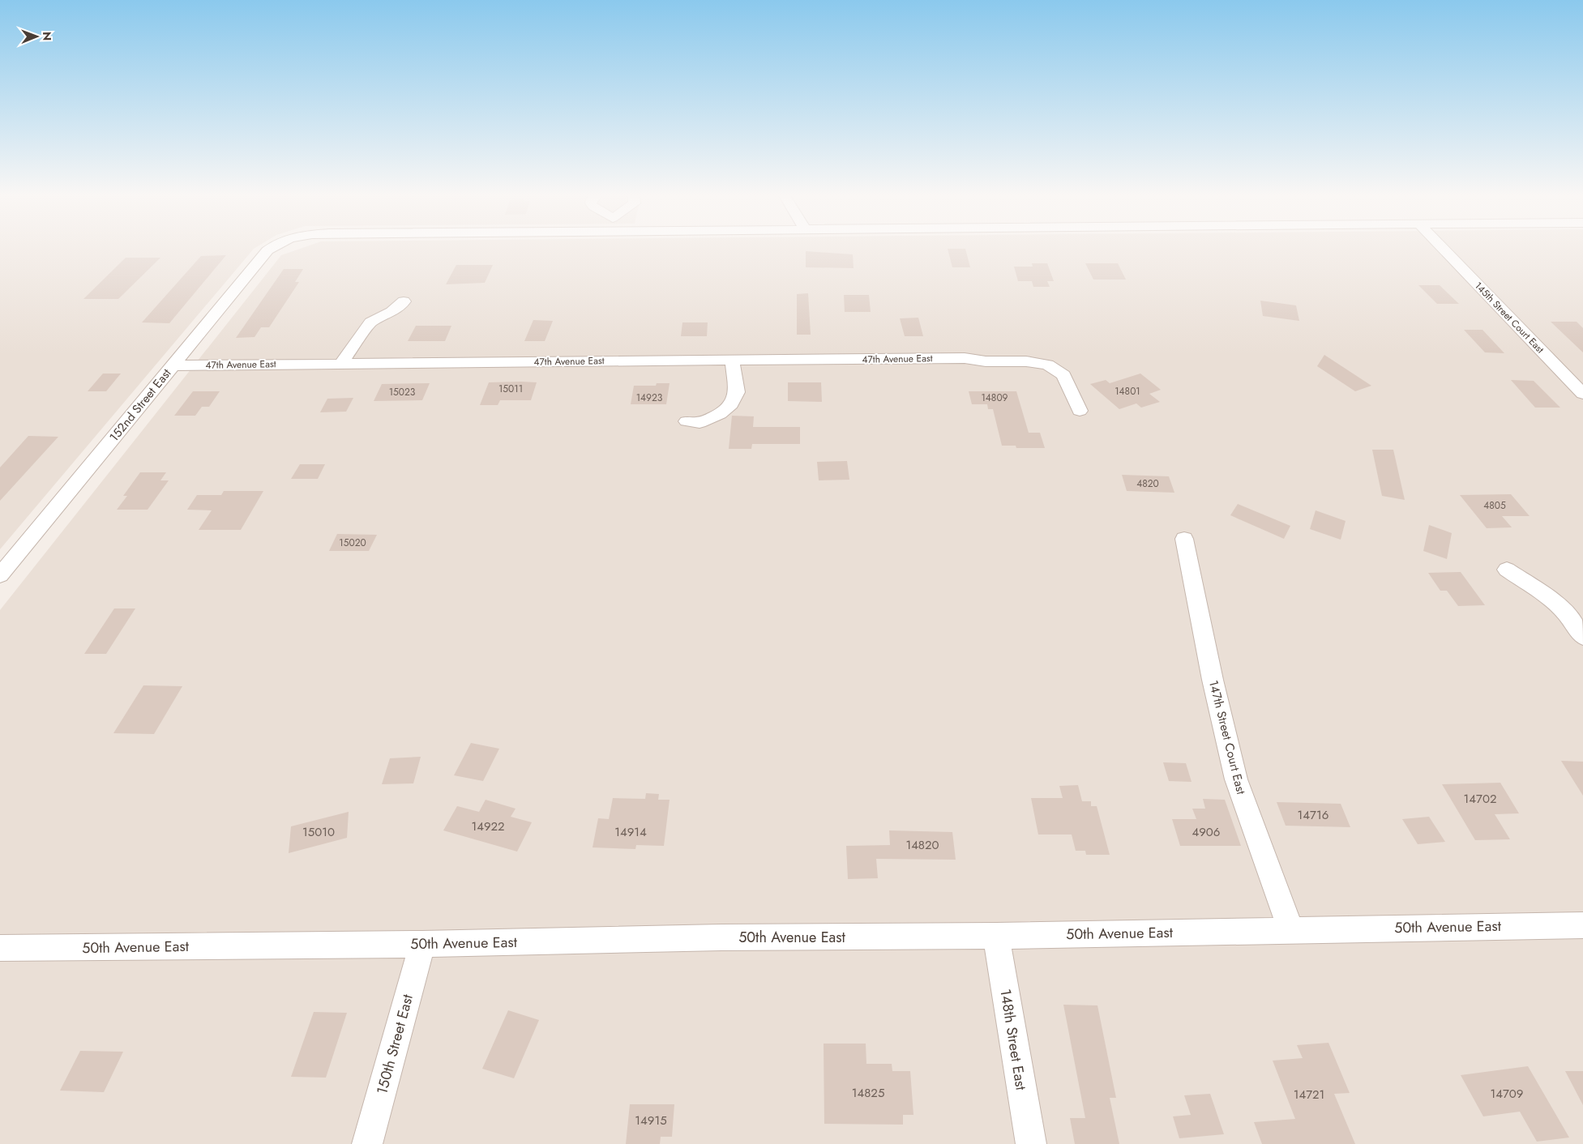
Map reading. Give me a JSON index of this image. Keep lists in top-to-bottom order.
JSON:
{
  "streets": {
    "street": [
      "145th Street Court East",
      "47th Avenue East",
      "152nd Street East",
      "147th Street Court East",
      "50th Avenue East",
      "148th Street East",
      "150th Street East"
    ]
  },
  "crossings": [
    ["47th Avenue East", "152nd Street East"],
    ["147th Street Court East", "50th Avenue East"],
    ["50th Avenue East", "148th Street East"],
    ["50th Avenue East", "150th Street East"]
  ],
  "house_numbers": [
    "15011",
    "14801",
    "15023",
    "14923",
    "14809",
    "4820",
    "4805",
    "15020",
    "14702",
    "14716",
    "14922",
    "15010",
    "14914",
    "4906",
    "14820",
    "14825",
    "14709",
    "14721",
    "14915"
  ],
  "north": "right"
}
